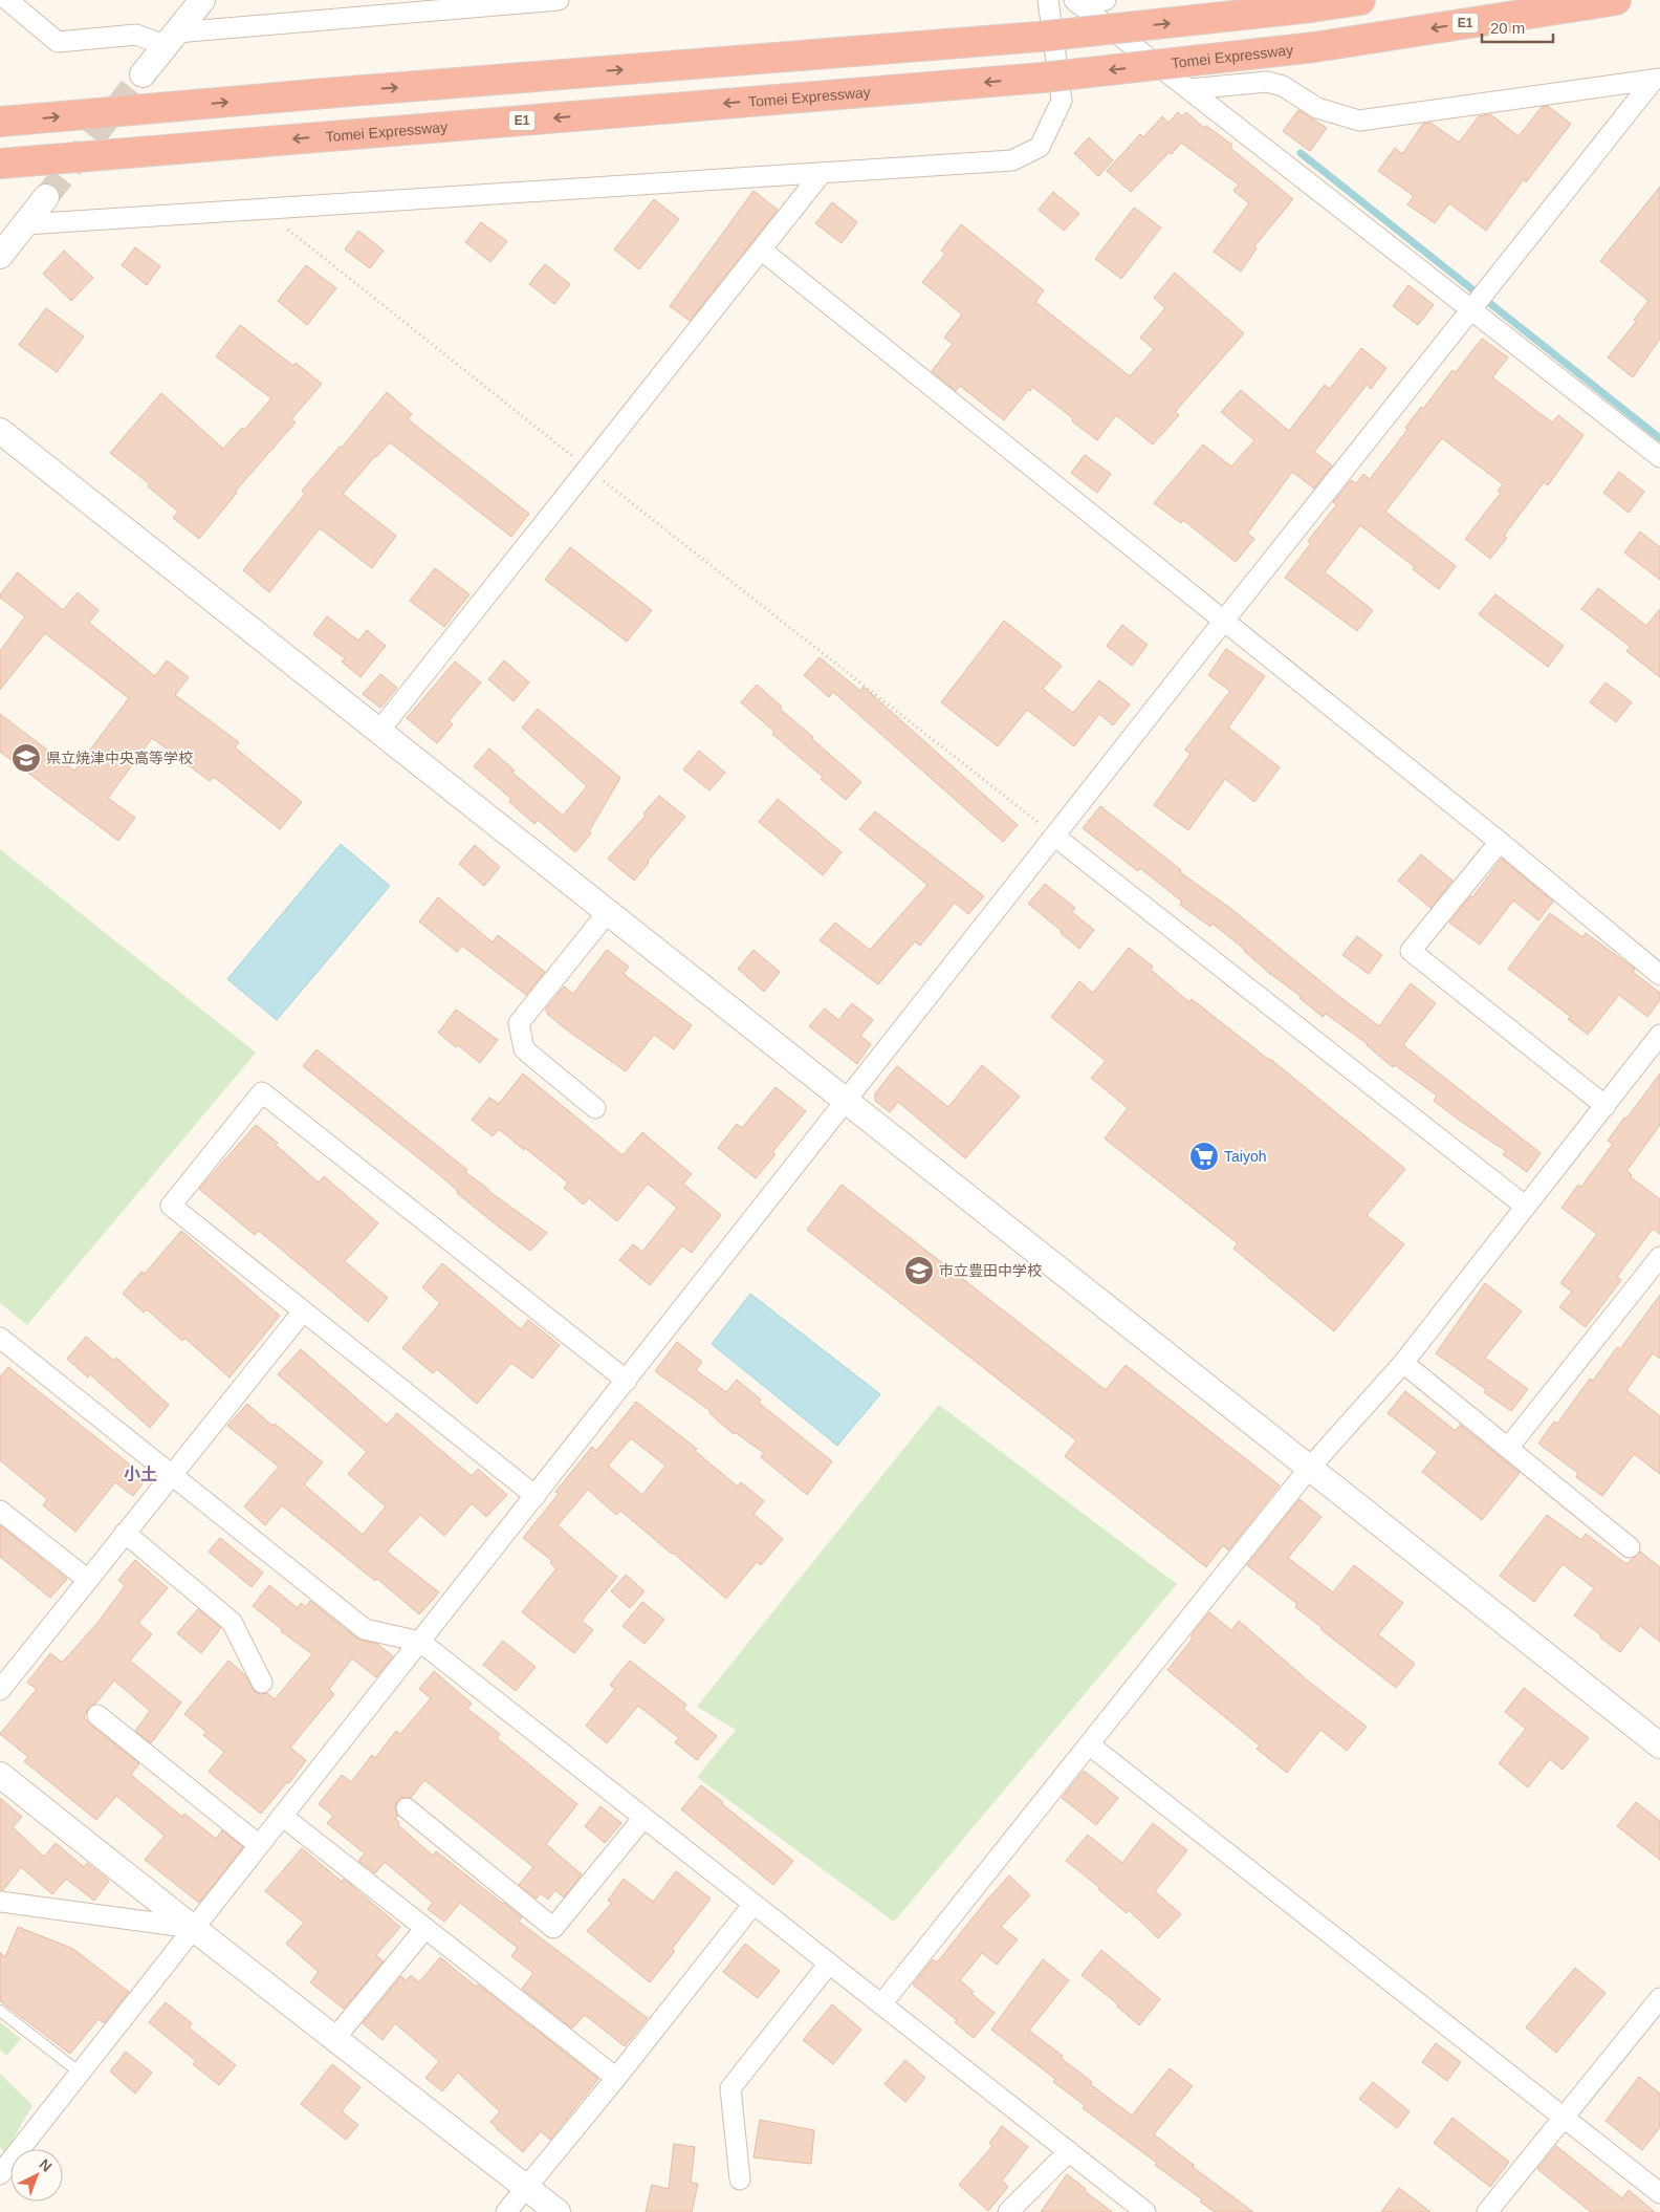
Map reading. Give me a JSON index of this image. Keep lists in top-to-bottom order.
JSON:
{
  "streets": {
    "highway": ["E1", "Tomei Expressway"]
  },
  "districts": ["小土"],
  "places": {
    "school or university": ["県立焼津中央高等学校", "市立豊田中学校"],
    "supermarket": ["Taiyoh"]
  },
  "scale_bar": "20 m",
  "north": "top right"
}
